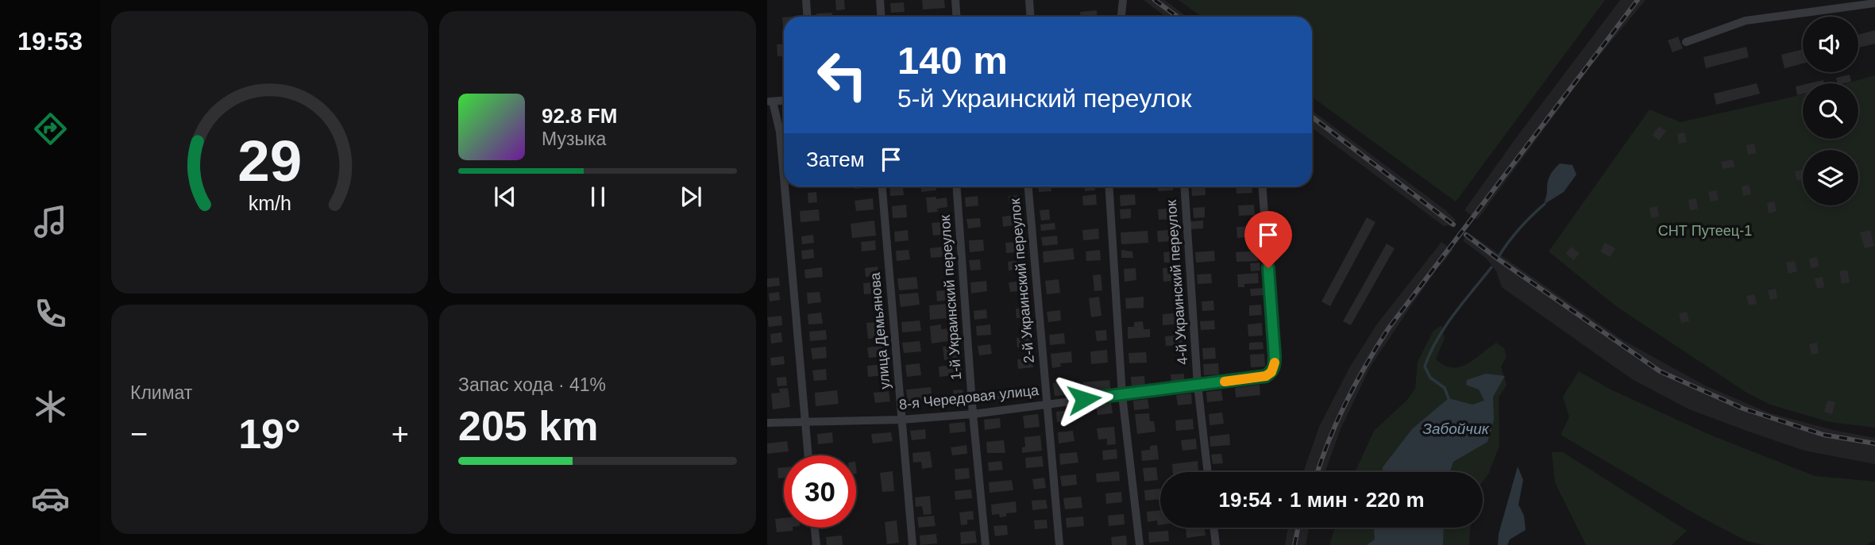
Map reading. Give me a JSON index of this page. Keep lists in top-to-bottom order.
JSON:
{
  "streets": {
    "street": [
      "2-й Украинский переулок",
      "4-й Украинский переулок",
      "1-й Украинский переулок",
      "улица Демьянова",
      "8-я Чередовая улица"
    ]
  },
  "crossings": [
    ["2-й Украинский переулок", "8-я Чередовая улица"],
    ["4-й Украинский переулок", "8-я Чередовая улица"],
    ["1-й Украинский переулок", "8-я Чередовая улица"],
    ["улица Демьянова", "8-я Чередовая улица"]
  ],
  "water": ["Забойчик"],
  "parks": ["СНТ Путеец-1"],
  "page": {
    "tabs": "19:53",
    "turn": ["140 m", "5-й Украинский переулок"],
    "song": ["92.8 FM", "Музыка"],
    "then": "Затем",
    "tile": [
      "Климат",
      ["Запас хода · 41%", "205 km"]
    ],
    "heat": ["−", "19°", "+"],
    "limit": "30",
    "trip": "19:54 · 1 мин · 220 m",
    "gauge": ["29", "km/h"]
  }
}
